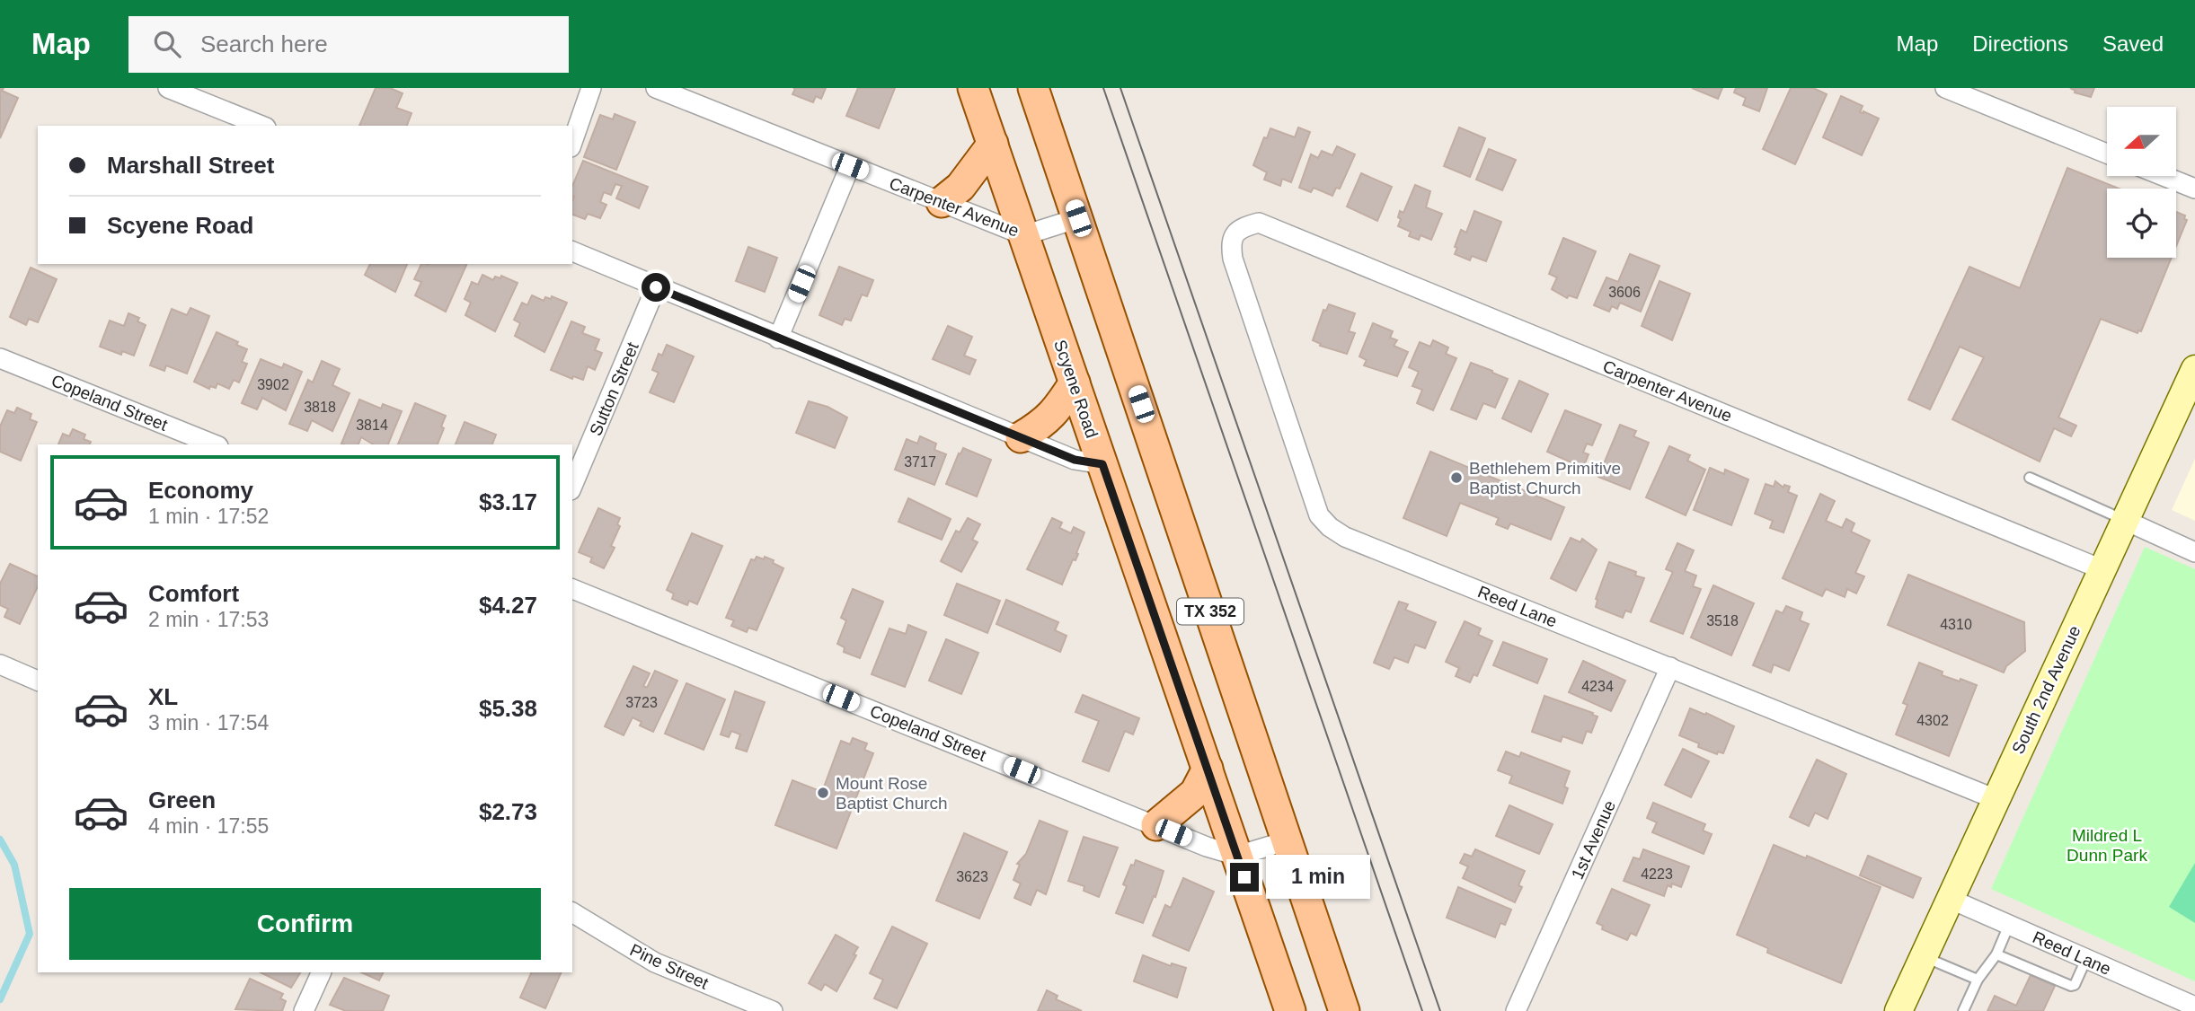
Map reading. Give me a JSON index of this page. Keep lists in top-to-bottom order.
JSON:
{
  "streets": {
    "main road": ["Scyene Road", "TX 352", "South 2nd Avenue"],
    "street": [
      "Carpenter Avenue",
      "Sutton Street",
      "Copeland Street",
      "Reed Lane",
      "1st Avenue",
      "Pine Street"
    ]
  },
  "crossings": [
    ["Carpenter Avenue", "Scyene Road"],
    ["Carpenter Avenue", "Reed Lane"],
    ["Carpenter Avenue", "TX 352"],
    ["Carpenter Avenue", "South 2nd Avenue"],
    ["Scyene Road", "Copeland Street"],
    ["Reed Lane", "South 2nd Avenue"],
    ["Reed Lane", "1st Avenue"]
  ],
  "parks": ["Mildred L Dunn Park"],
  "places": ["Bethlehem Primitive Baptist Church", "Mount Rose Baptist Church"],
  "house_numbers": [
    "3606",
    "3902",
    "3818",
    "3814",
    "3717",
    "3518",
    "4310",
    "4234",
    "3723",
    "4302",
    "4223",
    "3623"
  ],
  "north": "left",
  "page": {
    "header": "Map",
    "search": "Search here",
    "nav": ["Map", "Directions", "Saved"],
    "banner": ["Marshall Street", "Scyene Road"],
    "list": [
      {
        "name": "Economy",
        "note": "1 min · 17:52",
        "value": "$3.17"
      },
      {
        "name": "Comfort",
        "note": "2 min · 17:53",
        "value": "$4.27"
      },
      {
        "name": "XL",
        "note": "3 min · 17:54",
        "value": "$5.38"
      },
      {
        "name": "Green",
        "note": "4 min · 17:55",
        "value": "$2.73"
      }
    ],
    "bubble": "1 min",
    "buttons": "Confirm"
  }
}
